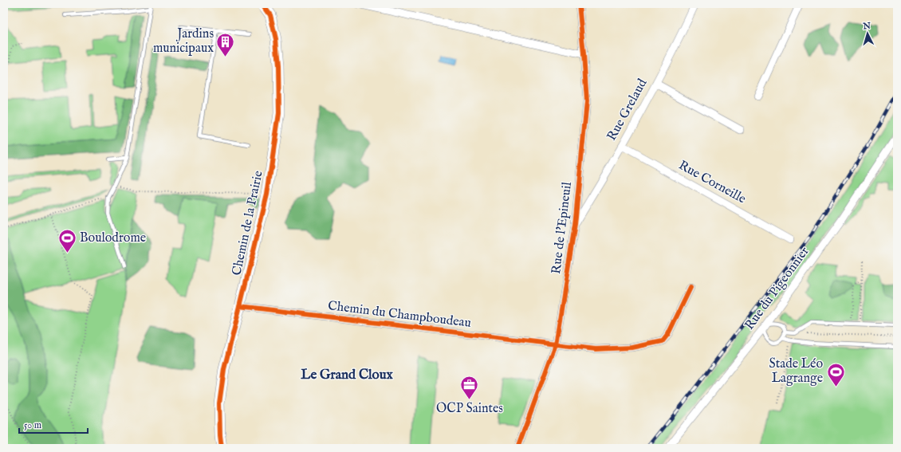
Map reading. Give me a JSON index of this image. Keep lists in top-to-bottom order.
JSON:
{
  "streets": {
    "street": [
      "Rue Grelaud",
      "Rue Corneille",
      "Chemin de la Prairie",
      "Rue de l'Epineuil",
      "Rue du Pigeonnier",
      "Chemin du Champboudeau"
    ]
  },
  "crossings": [
    ["Rue Grelaud", "Rue Corneille"],
    ["Rue Grelaud", "Rue de l'Epineuil"],
    ["Chemin de la Prairie", "Chemin du Champboudeau"],
    ["Rue de l'Epineuil", "Chemin du Champboudeau"]
  ],
  "districts": ["Le Grand Cloux"],
  "places": {
    "building": ["Jardins municipaux"],
    "sports": ["Boulodrome", "Stade Léo Lagrange"],
    "office": ["OCP Saintes"]
  },
  "scale_bar": "50 m",
  "north": "top"
}
